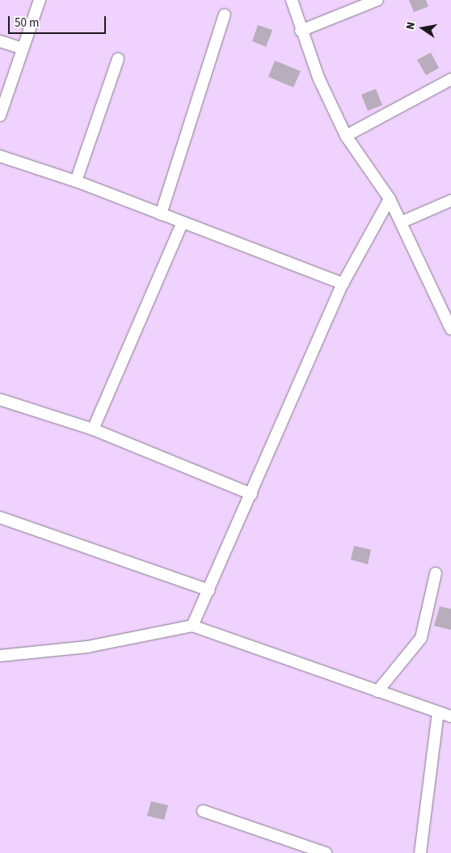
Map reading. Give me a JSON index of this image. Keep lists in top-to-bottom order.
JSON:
{
  "scale_bar": "50 m",
  "north": "left"
}
